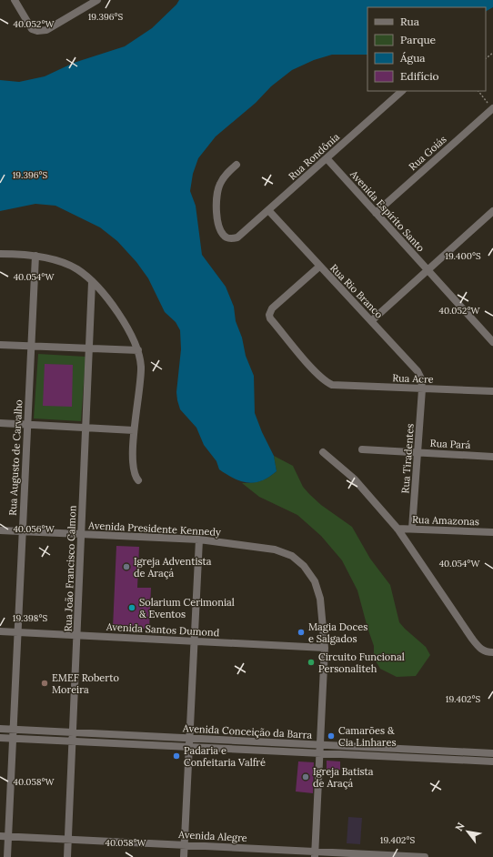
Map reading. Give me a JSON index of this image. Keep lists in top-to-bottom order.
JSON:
{
  "streets": {
    "street": [
      "Rua Goiás",
      "Rua Rondônia",
      "Avenida Espírito Santo",
      "Rua Rio Branco",
      "Rua Acre",
      "Rua Pará",
      "Rua Augusto de Carvalho",
      "Rua Tiradentes",
      "Rua Amazonas",
      "Avenida Presidente Kennedy",
      "Rua João Francisco Calmon",
      "Avenida Santos Dumond",
      "Avenida Conceição da Barra",
      "Avenida Alegre"
    ]
  },
  "crossings": [
    ["Rua Goiás", "Avenida Espírito Santo"],
    ["Rua Rondônia", "Avenida Espírito Santo"],
    ["Rua Rondônia", "Rua Rio Branco"],
    ["Rua Rio Branco", "Rua Acre"],
    ["Rua Rio Branco", "Rua Tiradentes"],
    ["Rua Acre", "Rua Tiradentes"],
    ["Rua Pará", "Rua Tiradentes"],
    ["Rua Augusto de Carvalho", "Avenida Presidente Kennedy"],
    ["Rua Augusto de Carvalho", "Avenida Santos Dumond"],
    ["Rua Augusto de Carvalho", "Avenida Conceição da Barra"],
    ["Rua Augusto de Carvalho", "Avenida Alegre"],
    ["Rua Tiradentes", "Rua Amazonas"],
    ["Avenida Presidente Kennedy", "Rua João Francisco Calmon"],
    ["Avenida Presidente Kennedy", "Avenida Santos Dumond"],
    ["Avenida Presidente Kennedy", "Avenida Conceição da Barra"],
    ["Avenida Presidente Kennedy", "Avenida Alegre"],
    ["Rua João Francisco Calmon", "Avenida Santos Dumond"],
    ["Rua João Francisco Calmon", "Avenida Conceição da Barra"],
    ["Rua João Francisco Calmon", "Avenida Alegre"]
  ],
  "places": [
    "Igreja Adventista de Araçá",
    "Solarium Cerimonial & Eventos",
    "Magia Doces e Salgados",
    "Circuito Funcional Personaliteh",
    "EMEF Roberto Moreira",
    "Camarões & Cia Linhares",
    "Padaria e Confeitaria Valfré",
    "Igreja Batista de Araçá"
  ],
  "legend": [
    "Rua",
    "Parque",
    "Água",
    "Edifício"
  ],
  "north": "top left",
  "coordinates": [
    "19.396°S",
    "40.052°W",
    "19.400°S",
    "40.054°W",
    "40.056°W",
    "19.398°S",
    "19.402°S",
    "40.058°W"
  ]
}
